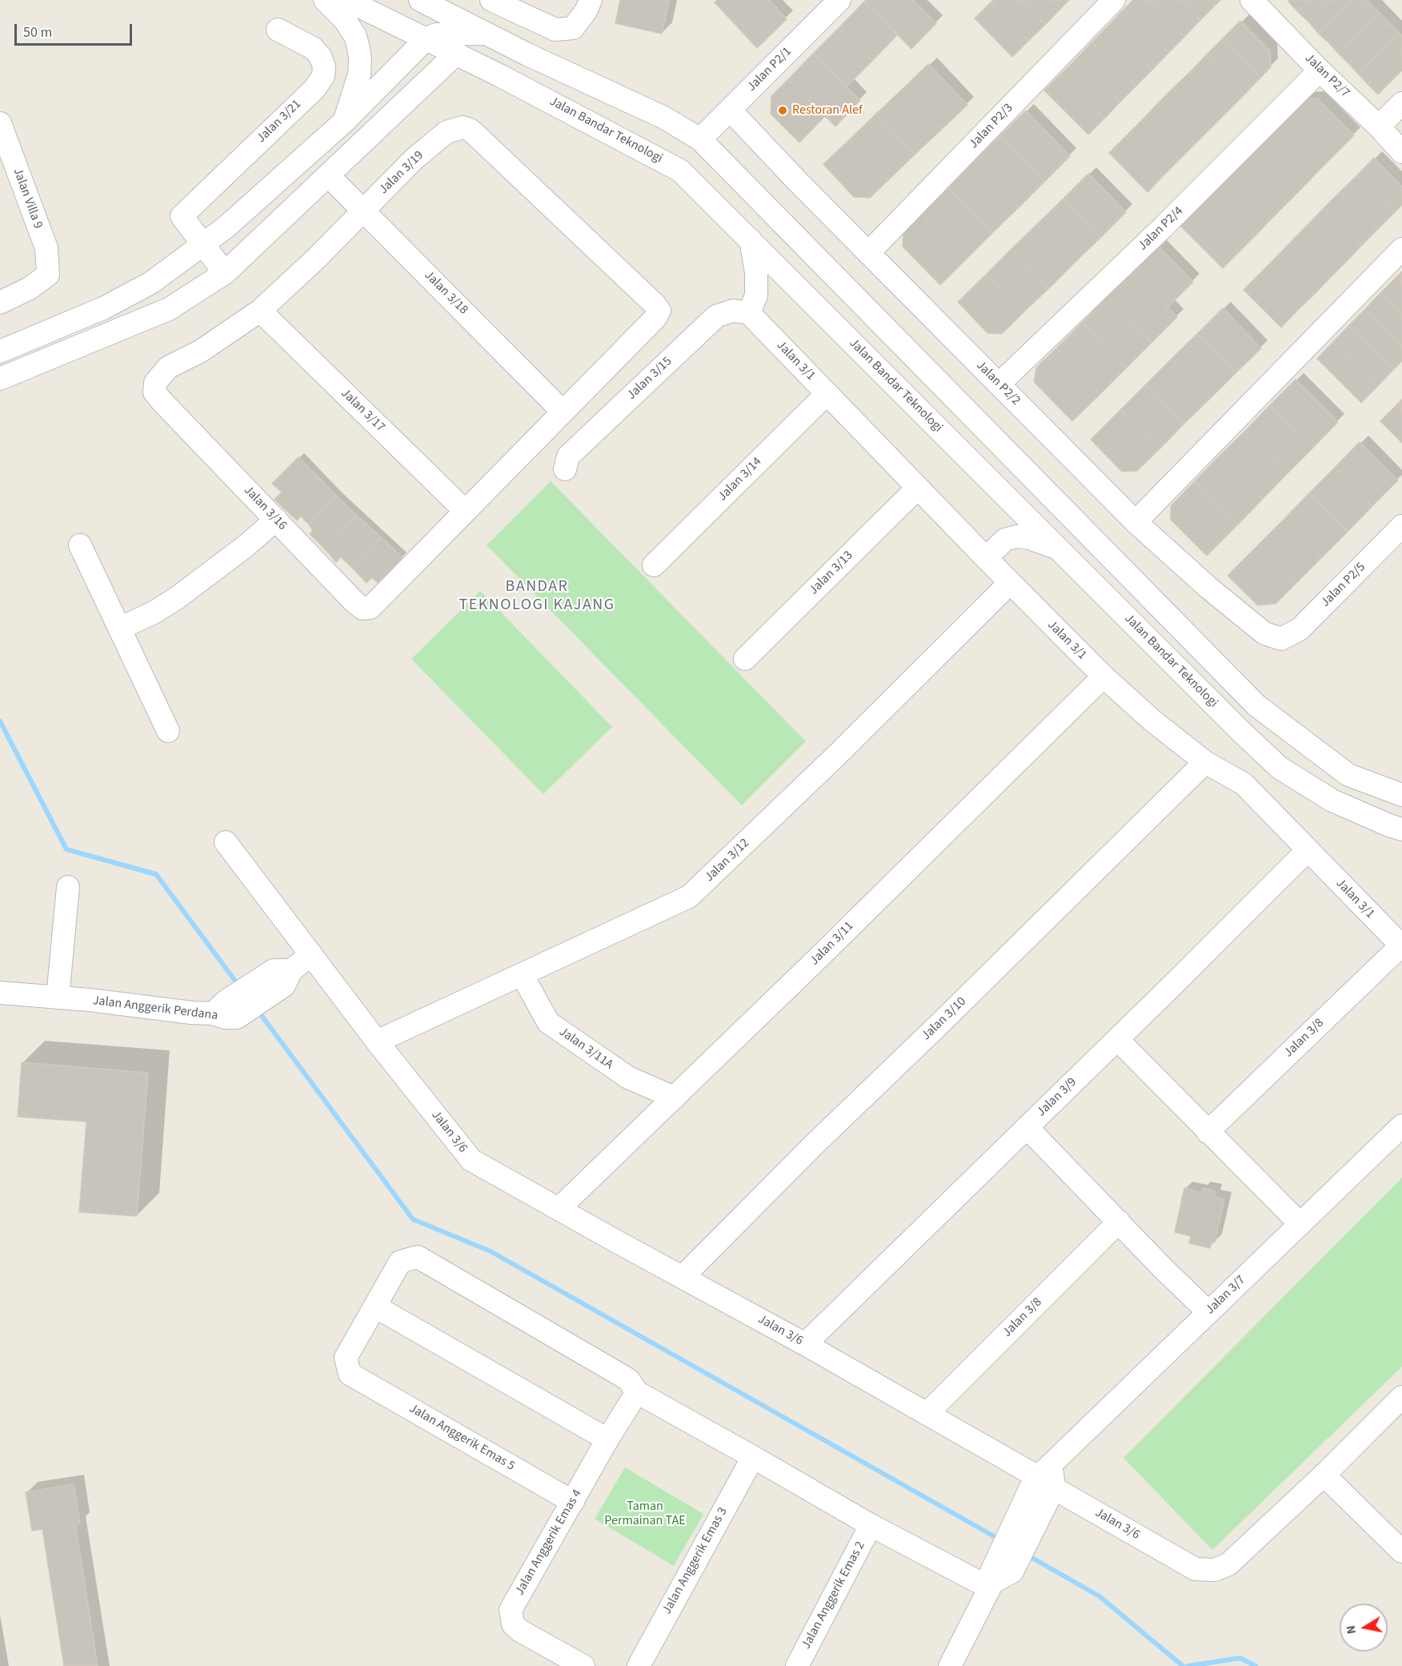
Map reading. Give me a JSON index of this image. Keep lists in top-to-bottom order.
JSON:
{
  "streets": {
    "street": [
      "Jalan P2/1",
      "Jalan P2/7",
      "Jalan 3/21",
      "Jalan P2/3",
      "Jalan Bandar Teknologi",
      "Jalan 3/19",
      "Jalan Villa 9",
      "Jalan P2/4",
      "Jalan 3/18",
      "Jalan 3/1",
      "Jalan 3/15",
      "Jalan P2/2",
      "Jalan 3/17",
      "Jalan 3/14",
      "Jalan 3/16",
      "Jalan 3/13",
      "Jalan P2/5",
      "Jalan 3/12",
      "Jalan 3/11",
      "Jalan Anggerik Perdana",
      "Jalan 3/10",
      "Jalan 3/8",
      "Jalan 3/11A",
      "Jalan 3/9",
      "Jalan 3/6",
      "Jalan 3/7",
      "Jalan Anggerik Emas 5",
      "Jalan Anggerik Emas 4",
      "Jalan Anggerik Emas 3",
      "Jalan Anggerik Emas 2"
    ]
  },
  "crossings": [
    ["Jalan P2/1", "Jalan P2/2"],
    ["Jalan P2/7", "Jalan P2/4"],
    ["Jalan P2/3", "Jalan P2/2"],
    ["Jalan 3/19", "Jalan 3/18"],
    ["Jalan 3/19", "Jalan 3/17"],
    ["Jalan 3/19", "Jalan 3/16"],
    ["Jalan P2/4", "Jalan P2/2"],
    ["Jalan 3/1", "Jalan 3/15"],
    ["Jalan 3/1", "Jalan 3/14"],
    ["Jalan 3/1", "Jalan 3/13"],
    ["Jalan 3/1", "Jalan 3/12"],
    ["Jalan 3/1", "Jalan 3/11"],
    ["Jalan 3/1", "Jalan 3/10"],
    ["Jalan 3/1", "Jalan 3/8"],
    ["Jalan 3/1", "Jalan 3/9"],
    ["Jalan P2/2", "Jalan P2/5"],
    ["Jalan 3/17", "Jalan 3/16"],
    ["Jalan 3/12", "Jalan 3/11A"],
    ["Jalan 3/12", "Jalan 3/6"],
    ["Jalan 3/11", "Jalan 3/11A"],
    ["Jalan 3/11", "Jalan 3/6"],
    ["Jalan Anggerik Perdana", "Jalan 3/6"],
    ["Jalan 3/10", "Jalan 3/6"],
    ["Jalan 3/8", "Jalan 3/6"],
    ["Jalan 3/9", "Jalan 3/6"],
    ["Jalan 3/6", "Jalan 3/7"],
    ["Jalan Anggerik Emas 5", "Jalan Anggerik Emas 4"]
  ],
  "districts": ["BANDAR TEKNOLOGI KAJANG"],
  "parks": ["Taman Permainan TAE"],
  "places": ["Restoran Alef"],
  "scale_bar": "50 m",
  "north": "left"
}
